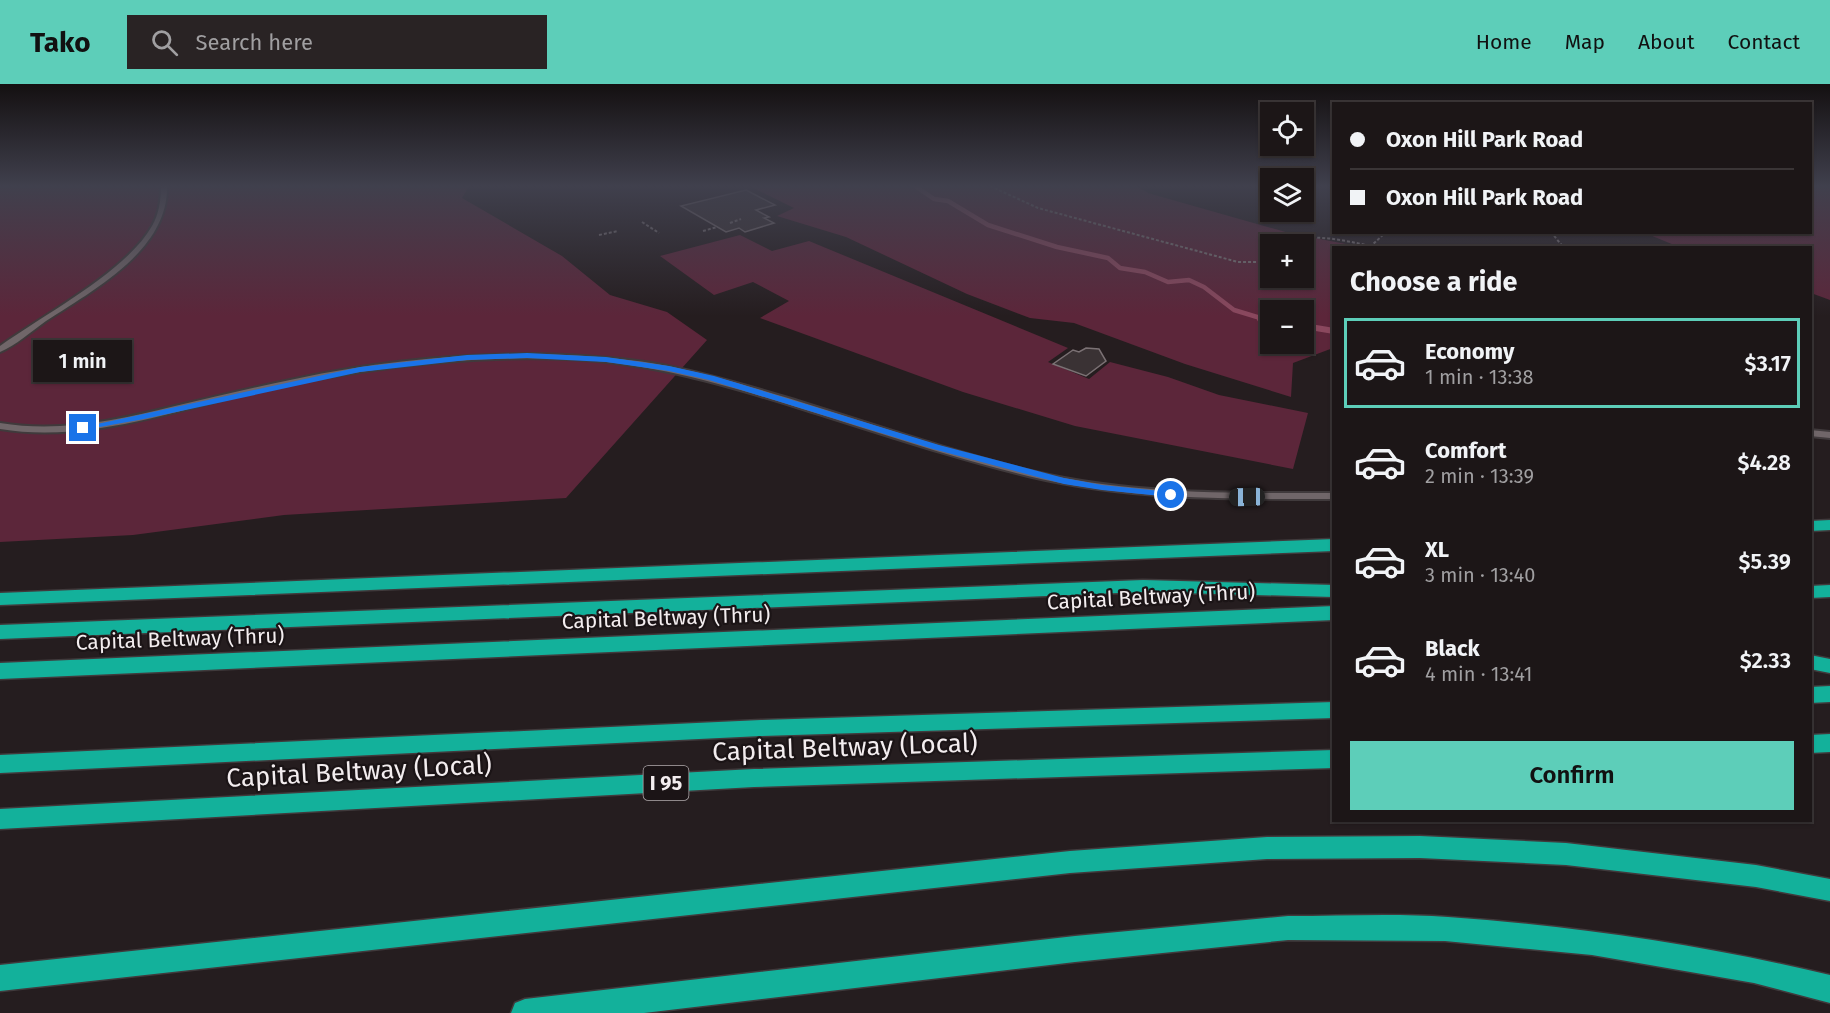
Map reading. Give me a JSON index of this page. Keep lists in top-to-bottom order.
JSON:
{
  "streets": {
    "highway": ["Capital Beltway (Thru)", "Capital Beltway (Local)", "I 95"]
  },
  "page": {
    "header": "Tako",
    "search": "Search here",
    "nav": [
      "Home",
      "Map",
      "About",
      "Contact"
    ],
    "map_buttons": ["+", "−"],
    "banner": ["Oxon Hill Park Road", "Oxon Hill Park Road"],
    "heading": "Choose a ride",
    "list": [
      {
        "name": "Economy",
        "note": "1 min · 13:38",
        "value": "$3.17"
      },
      {
        "name": "Comfort",
        "note": "2 min · 13:39",
        "value": "$4.28"
      },
      {
        "name": "XL",
        "note": "3 min · 13:40",
        "value": "$5.39"
      },
      {
        "name": "Black",
        "note": "4 min · 13:41",
        "value": "$2.33"
      }
    ],
    "bubble": "1 min",
    "buttons": "Confirm"
  }
}
